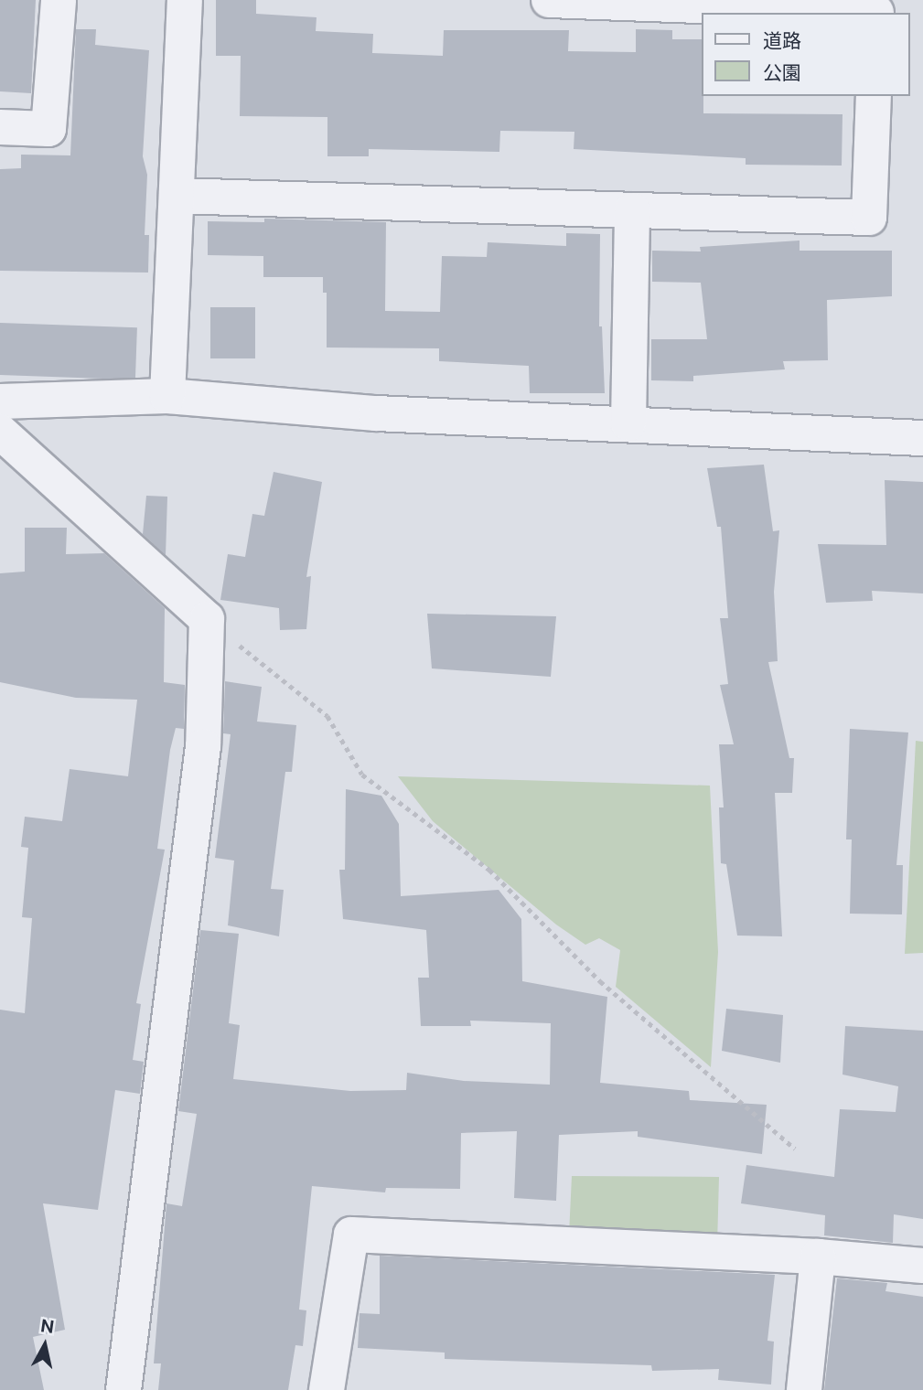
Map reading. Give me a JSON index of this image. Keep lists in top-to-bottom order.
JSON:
{
  "legend": ["道路", "公園"],
  "north": "top"
}
